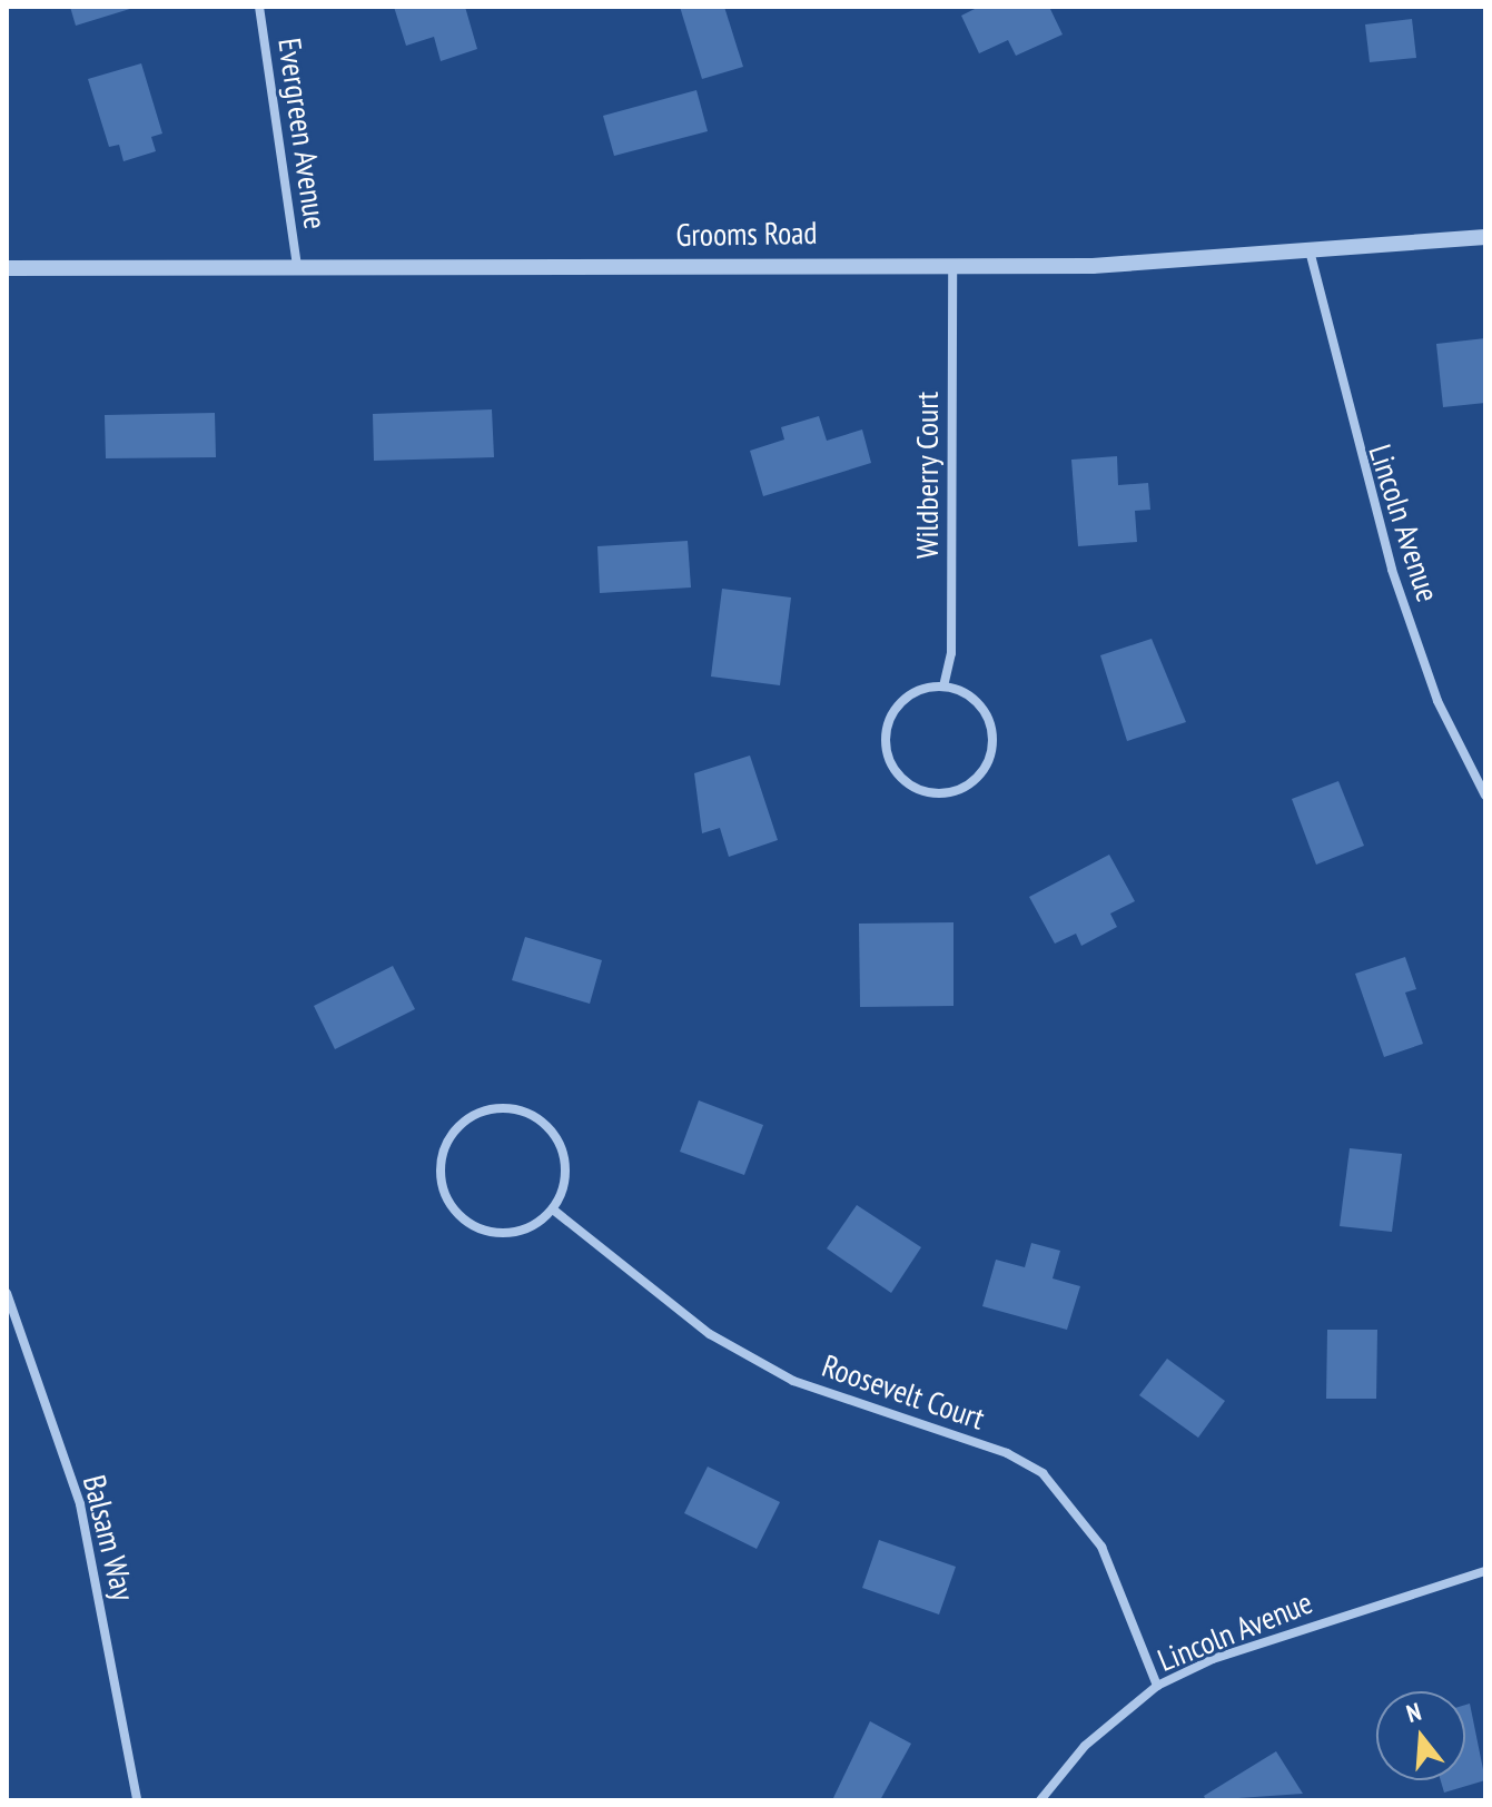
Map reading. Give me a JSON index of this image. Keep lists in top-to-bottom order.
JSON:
{
  "streets": {
    "street": [
      "Evergreen Avenue",
      "Grooms Road",
      "Wildberry Court",
      "Lincoln Avenue",
      "Roosevelt Court",
      "Balsam Way"
    ]
  },
  "crossings": [
    ["Evergreen Avenue", "Grooms Road"],
    ["Grooms Road", "Wildberry Court"],
    ["Grooms Road", "Lincoln Avenue"],
    ["Lincoln Avenue", "Roosevelt Court"]
  ],
  "north": "top"
}
